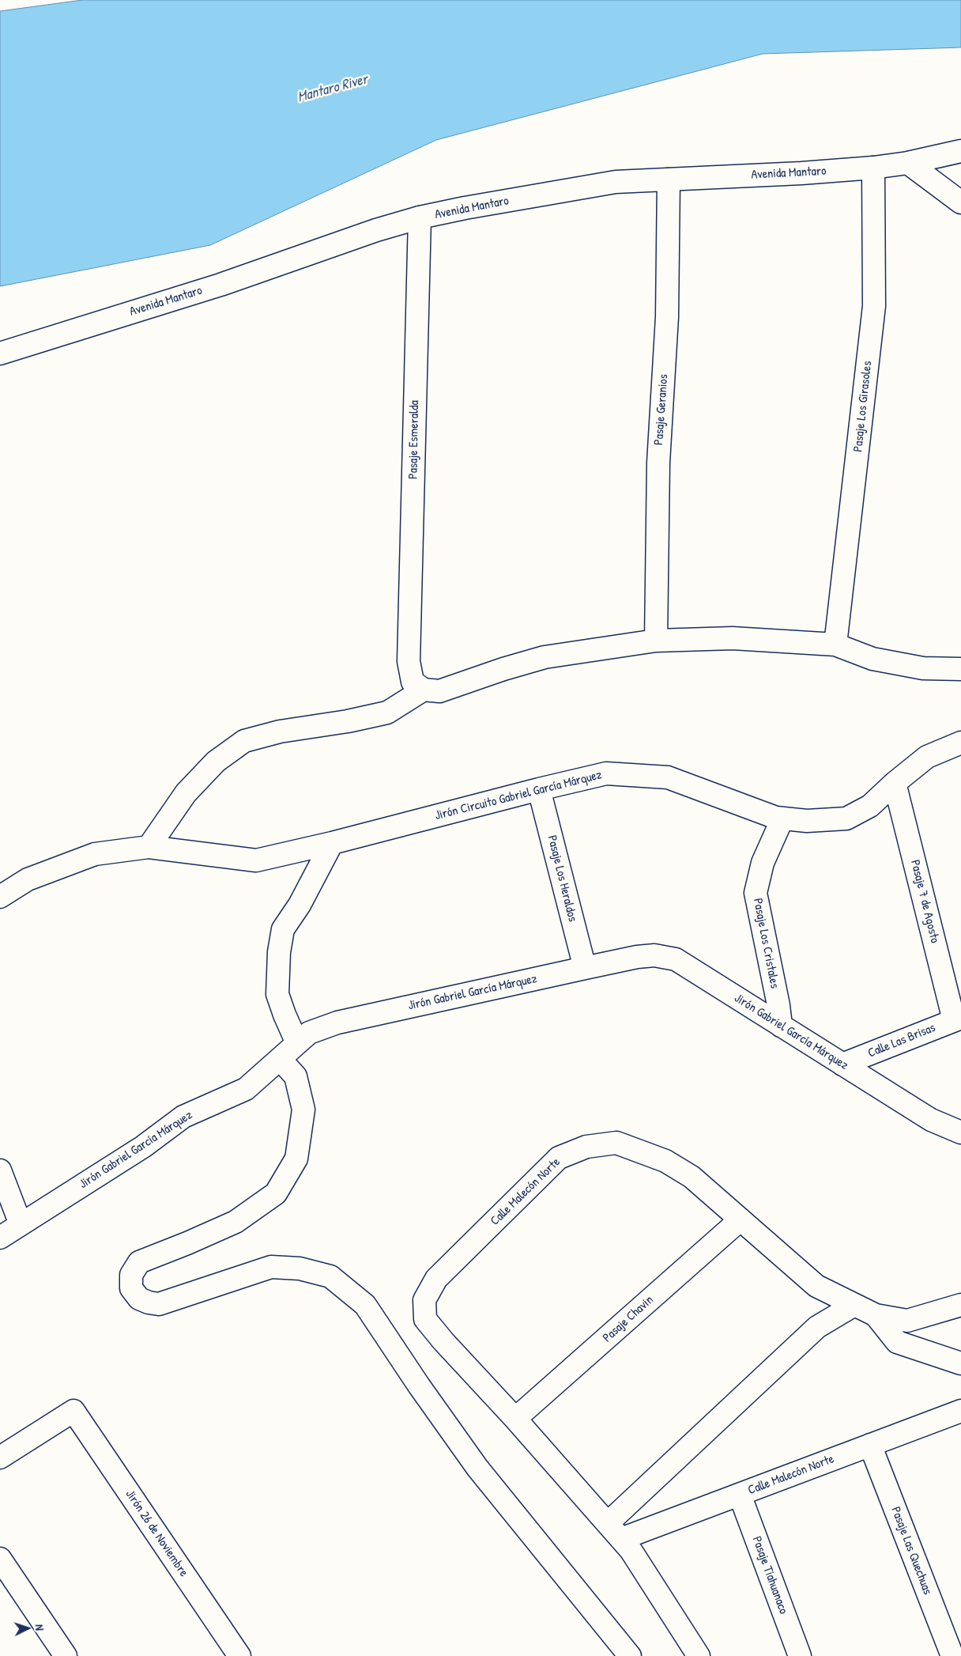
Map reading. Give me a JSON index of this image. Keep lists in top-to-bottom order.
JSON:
{
  "streets": {
    "street": [
      "Avenida Mantaro",
      "Pasaje Los Girasoles",
      "Pasaje Geranios",
      "Pasaje Esmeralda",
      "Jirón Circuito Gabriel García Márquez",
      "Pasaje Los Heraldos",
      "Pasaje 7 de Agosto",
      "Pasaje Los Cristales",
      "Jirón Gabriel García Márquez",
      "Calle Las Brisas",
      "Calle Malecón Norte",
      "Pasaje Chavin",
      "Jirón 26 de Noviembre",
      "Pasaje Las Quechuas",
      "Pasaje Tiahuanaco"
    ]
  },
  "crossings": [
    ["Avenida Mantaro", "Pasaje Los Girasoles"],
    ["Avenida Mantaro", "Pasaje Geranios"],
    ["Avenida Mantaro", "Pasaje Esmeralda"],
    ["Jirón Circuito Gabriel García Márquez", "Pasaje Los Heraldos"],
    ["Jirón Circuito Gabriel García Márquez", "Pasaje 7 de Agosto"],
    ["Jirón Circuito Gabriel García Márquez", "Pasaje Los Cristales"],
    ["Pasaje Los Heraldos", "Jirón Gabriel García Márquez"],
    ["Pasaje 7 de Agosto", "Calle Las Brisas"],
    ["Pasaje Los Cristales", "Jirón Gabriel García Márquez"],
    ["Jirón Gabriel García Márquez", "Calle Las Brisas"],
    ["Calle Malecón Norte", "Pasaje Chavin"],
    ["Calle Malecón Norte", "Pasaje Las Quechuas"],
    ["Calle Malecón Norte", "Pasaje Tiahuanaco"]
  ],
  "water": ["Mantaro River"],
  "north": "right"
}
